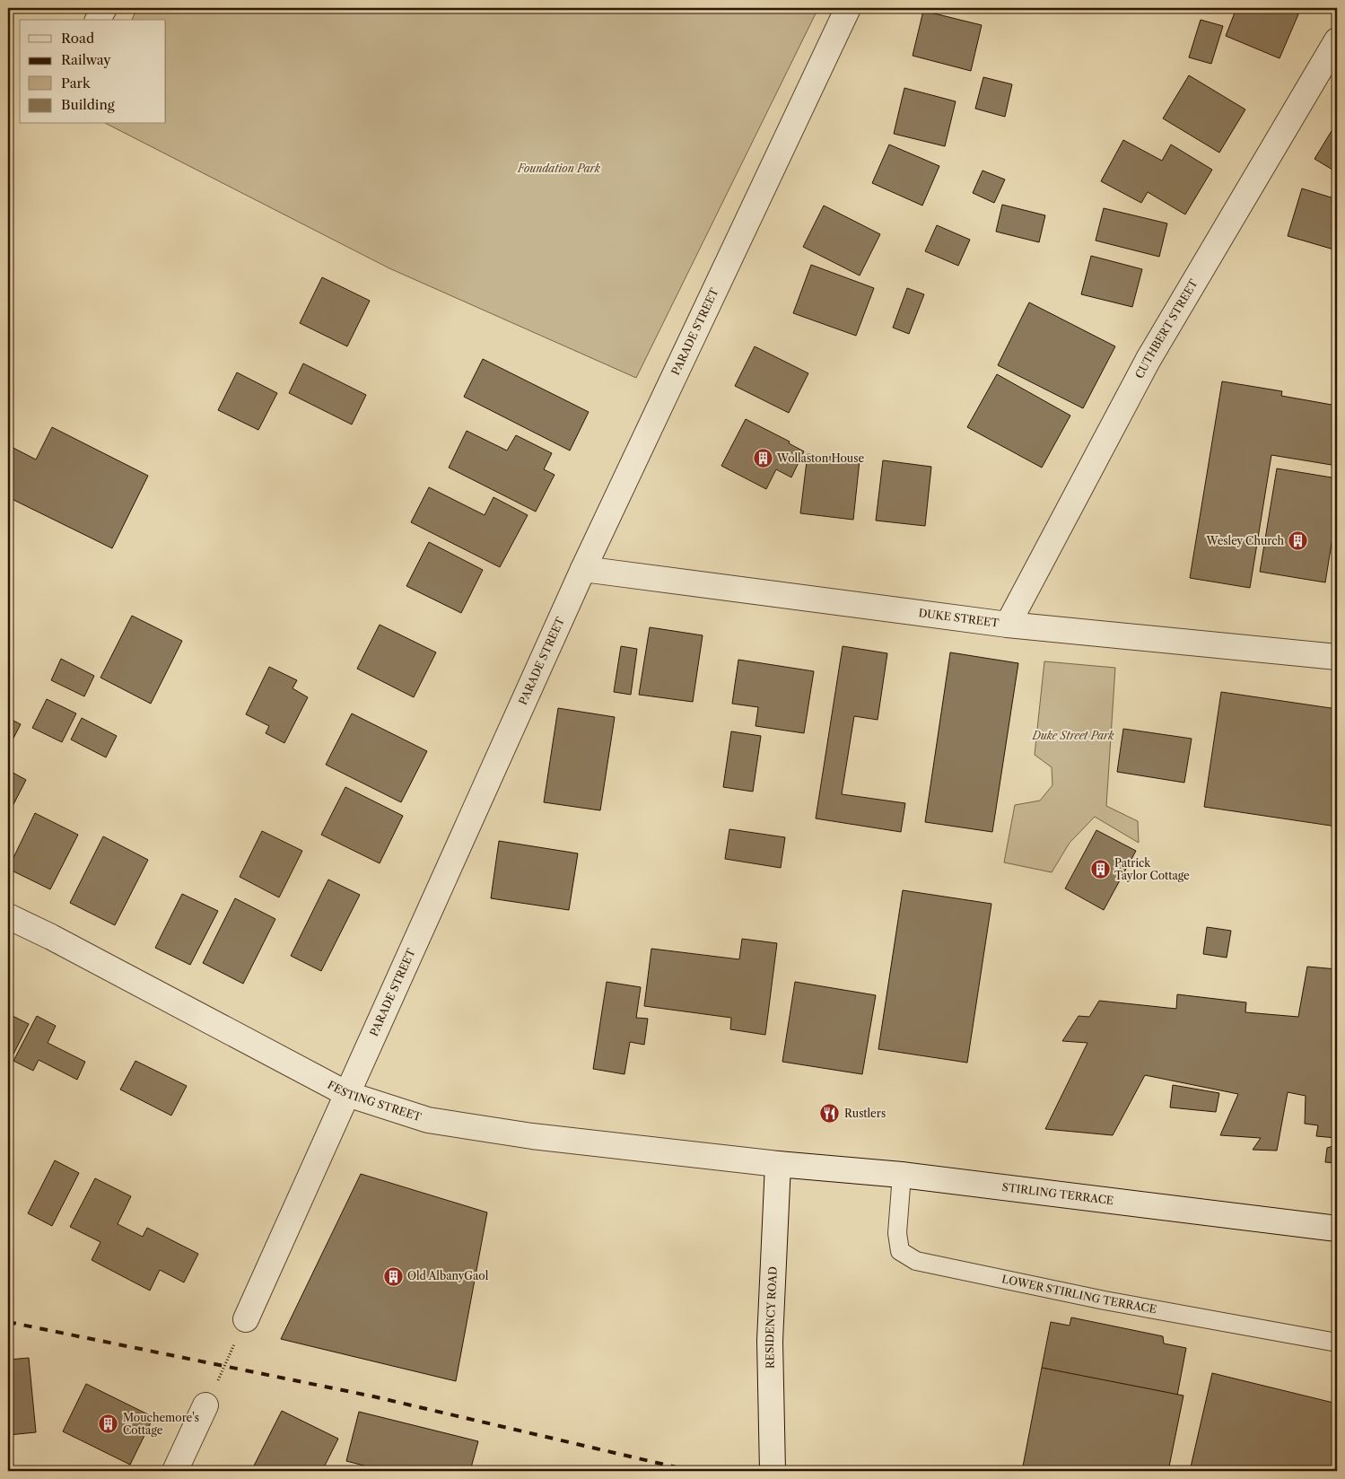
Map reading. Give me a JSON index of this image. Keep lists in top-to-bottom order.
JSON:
{
  "streets": {
    "street": [
      "CUTHBERT STREET",
      "PARADE STREET",
      "DUKE STREET",
      "FESTING STREET",
      "STIRLING TERRACE",
      "RESIDENCY ROAD"
    ],
    "lane": ["LOWER STIRLING TERRACE"]
  },
  "crossings": [
    ["CUTHBERT STREET", "DUKE STREET"],
    ["PARADE STREET", "DUKE STREET"],
    ["PARADE STREET", "FESTING STREET"],
    ["FESTING STREET", "STIRLING TERRACE"],
    ["FESTING STREET", "RESIDENCY ROAD"],
    ["STIRLING TERRACE", "LOWER STIRLING TERRACE"],
    ["STIRLING TERRACE", "RESIDENCY ROAD"]
  ],
  "parks": ["Foundation Park", "Duke Street Park"],
  "places": {
    "building": [
      "Wollaston House",
      "Wesley Church",
      "Patrick Taylor Cottage",
      "Old AlbanyGaol",
      "Mouchemore's Cottage"
    ],
    "restaurant": ["Rustlers"]
  },
  "legend": [
    "Road",
    "Railway",
    "Park",
    "Building"
  ]
}
